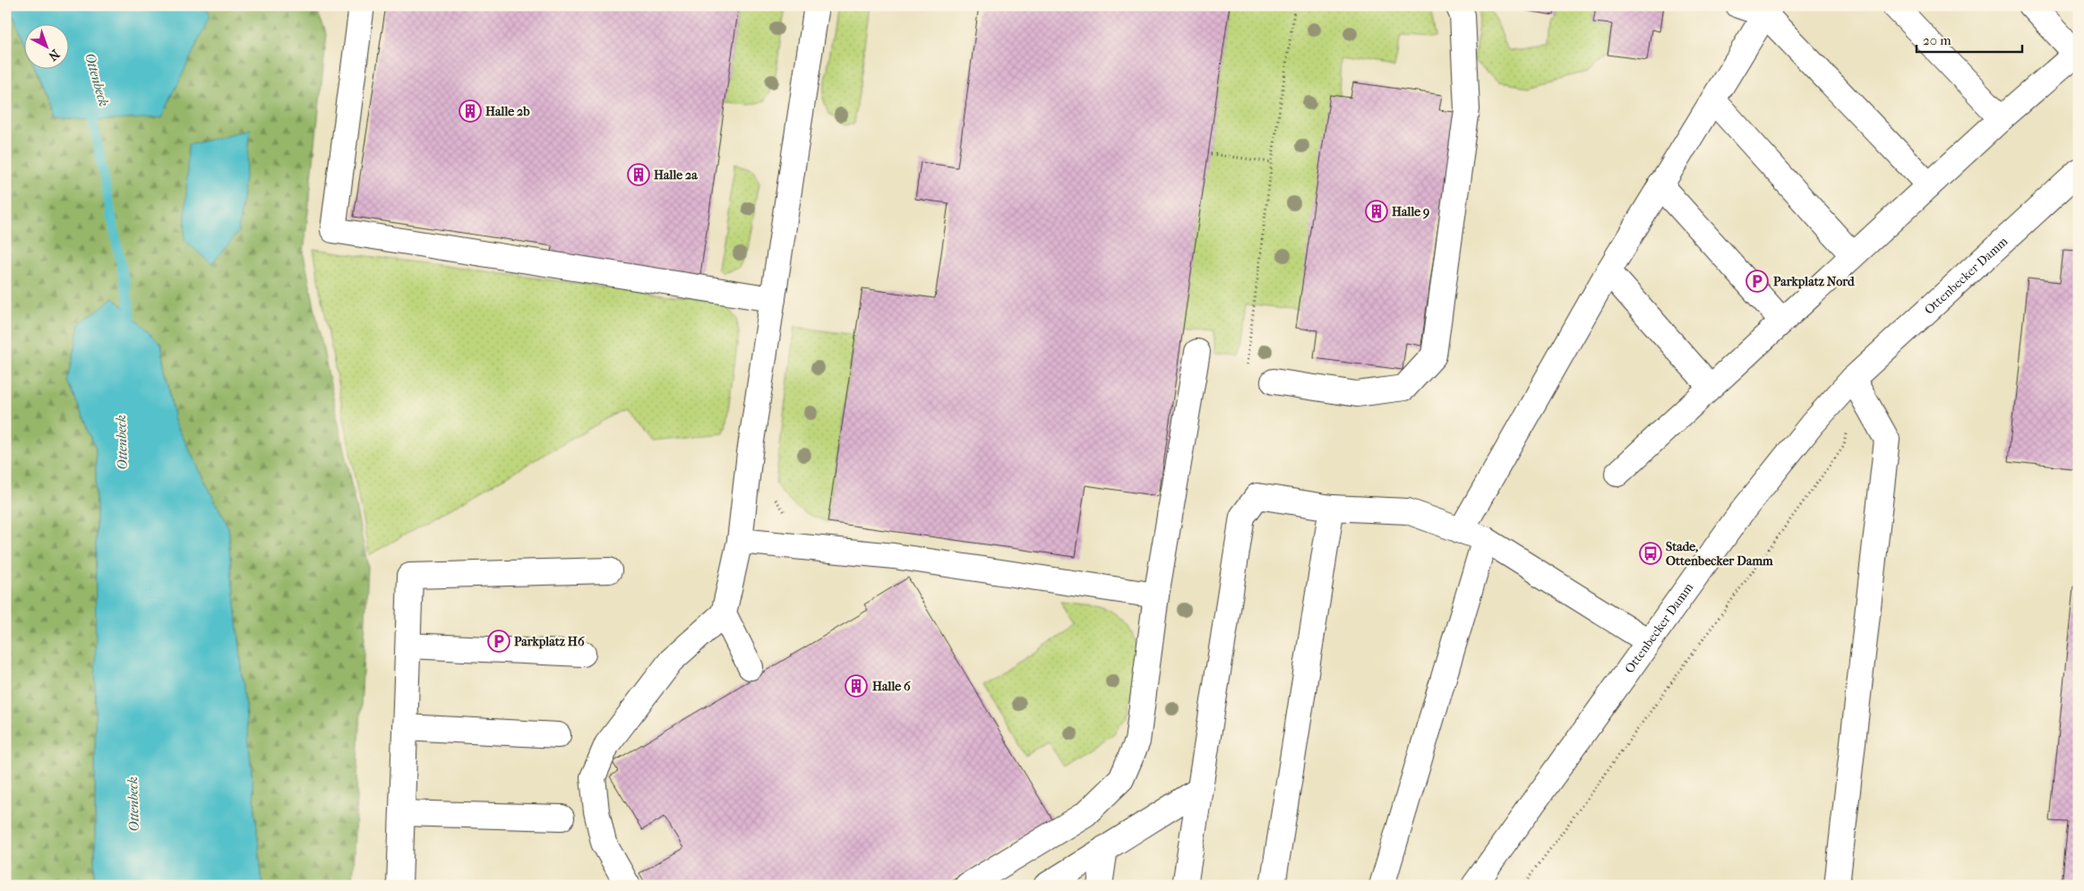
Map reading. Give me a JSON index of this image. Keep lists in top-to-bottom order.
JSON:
{
  "streets": {
    "street": ["Ottenbecker Damm"]
  },
  "water": ["Ottenbeck"],
  "places": {
    "building": [
      "Halle 2b",
      "Halle 2a",
      "Halle 9",
      "Halle 6"
    ],
    "parking": ["Parkplatz Nord", "Parkplatz H6"],
    "bus stop": ["Stade, Ottenbecker Damm"]
  },
  "scale_bar": "20 m",
  "north": "bottom right"
}
